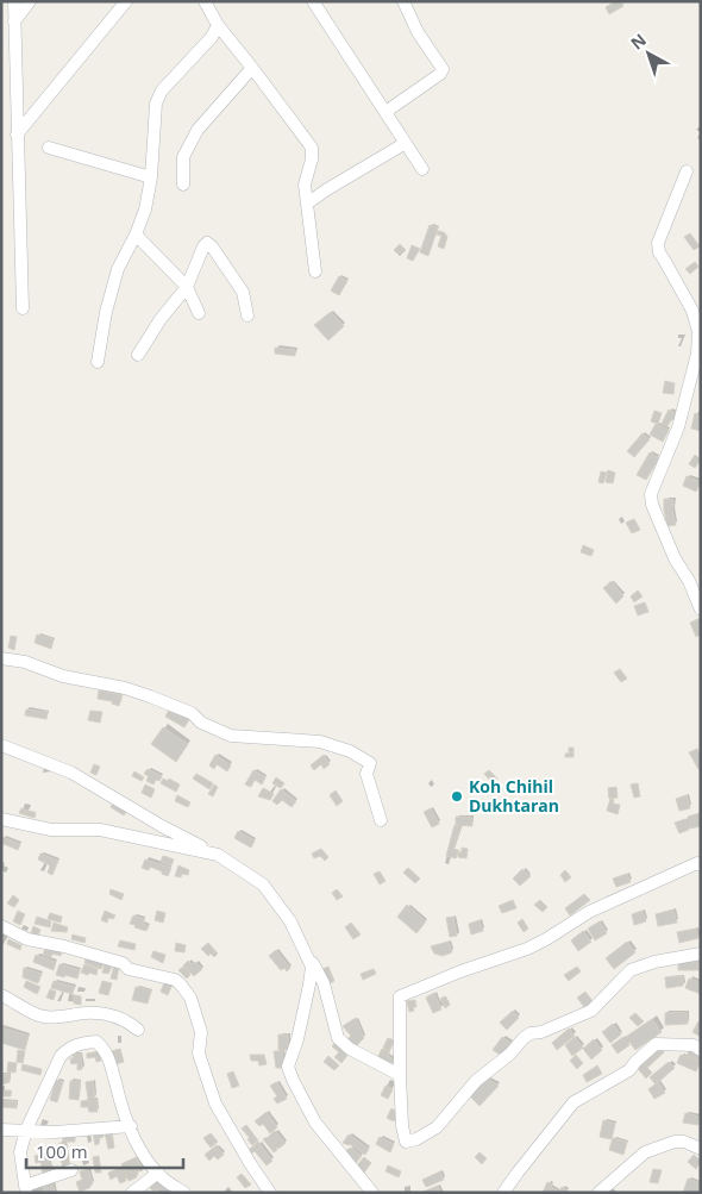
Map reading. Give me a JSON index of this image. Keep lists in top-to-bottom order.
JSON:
{
  "places": ["Koh Chihil Dukhtaran"],
  "scale_bar": "100 m",
  "north": "top left"
}
